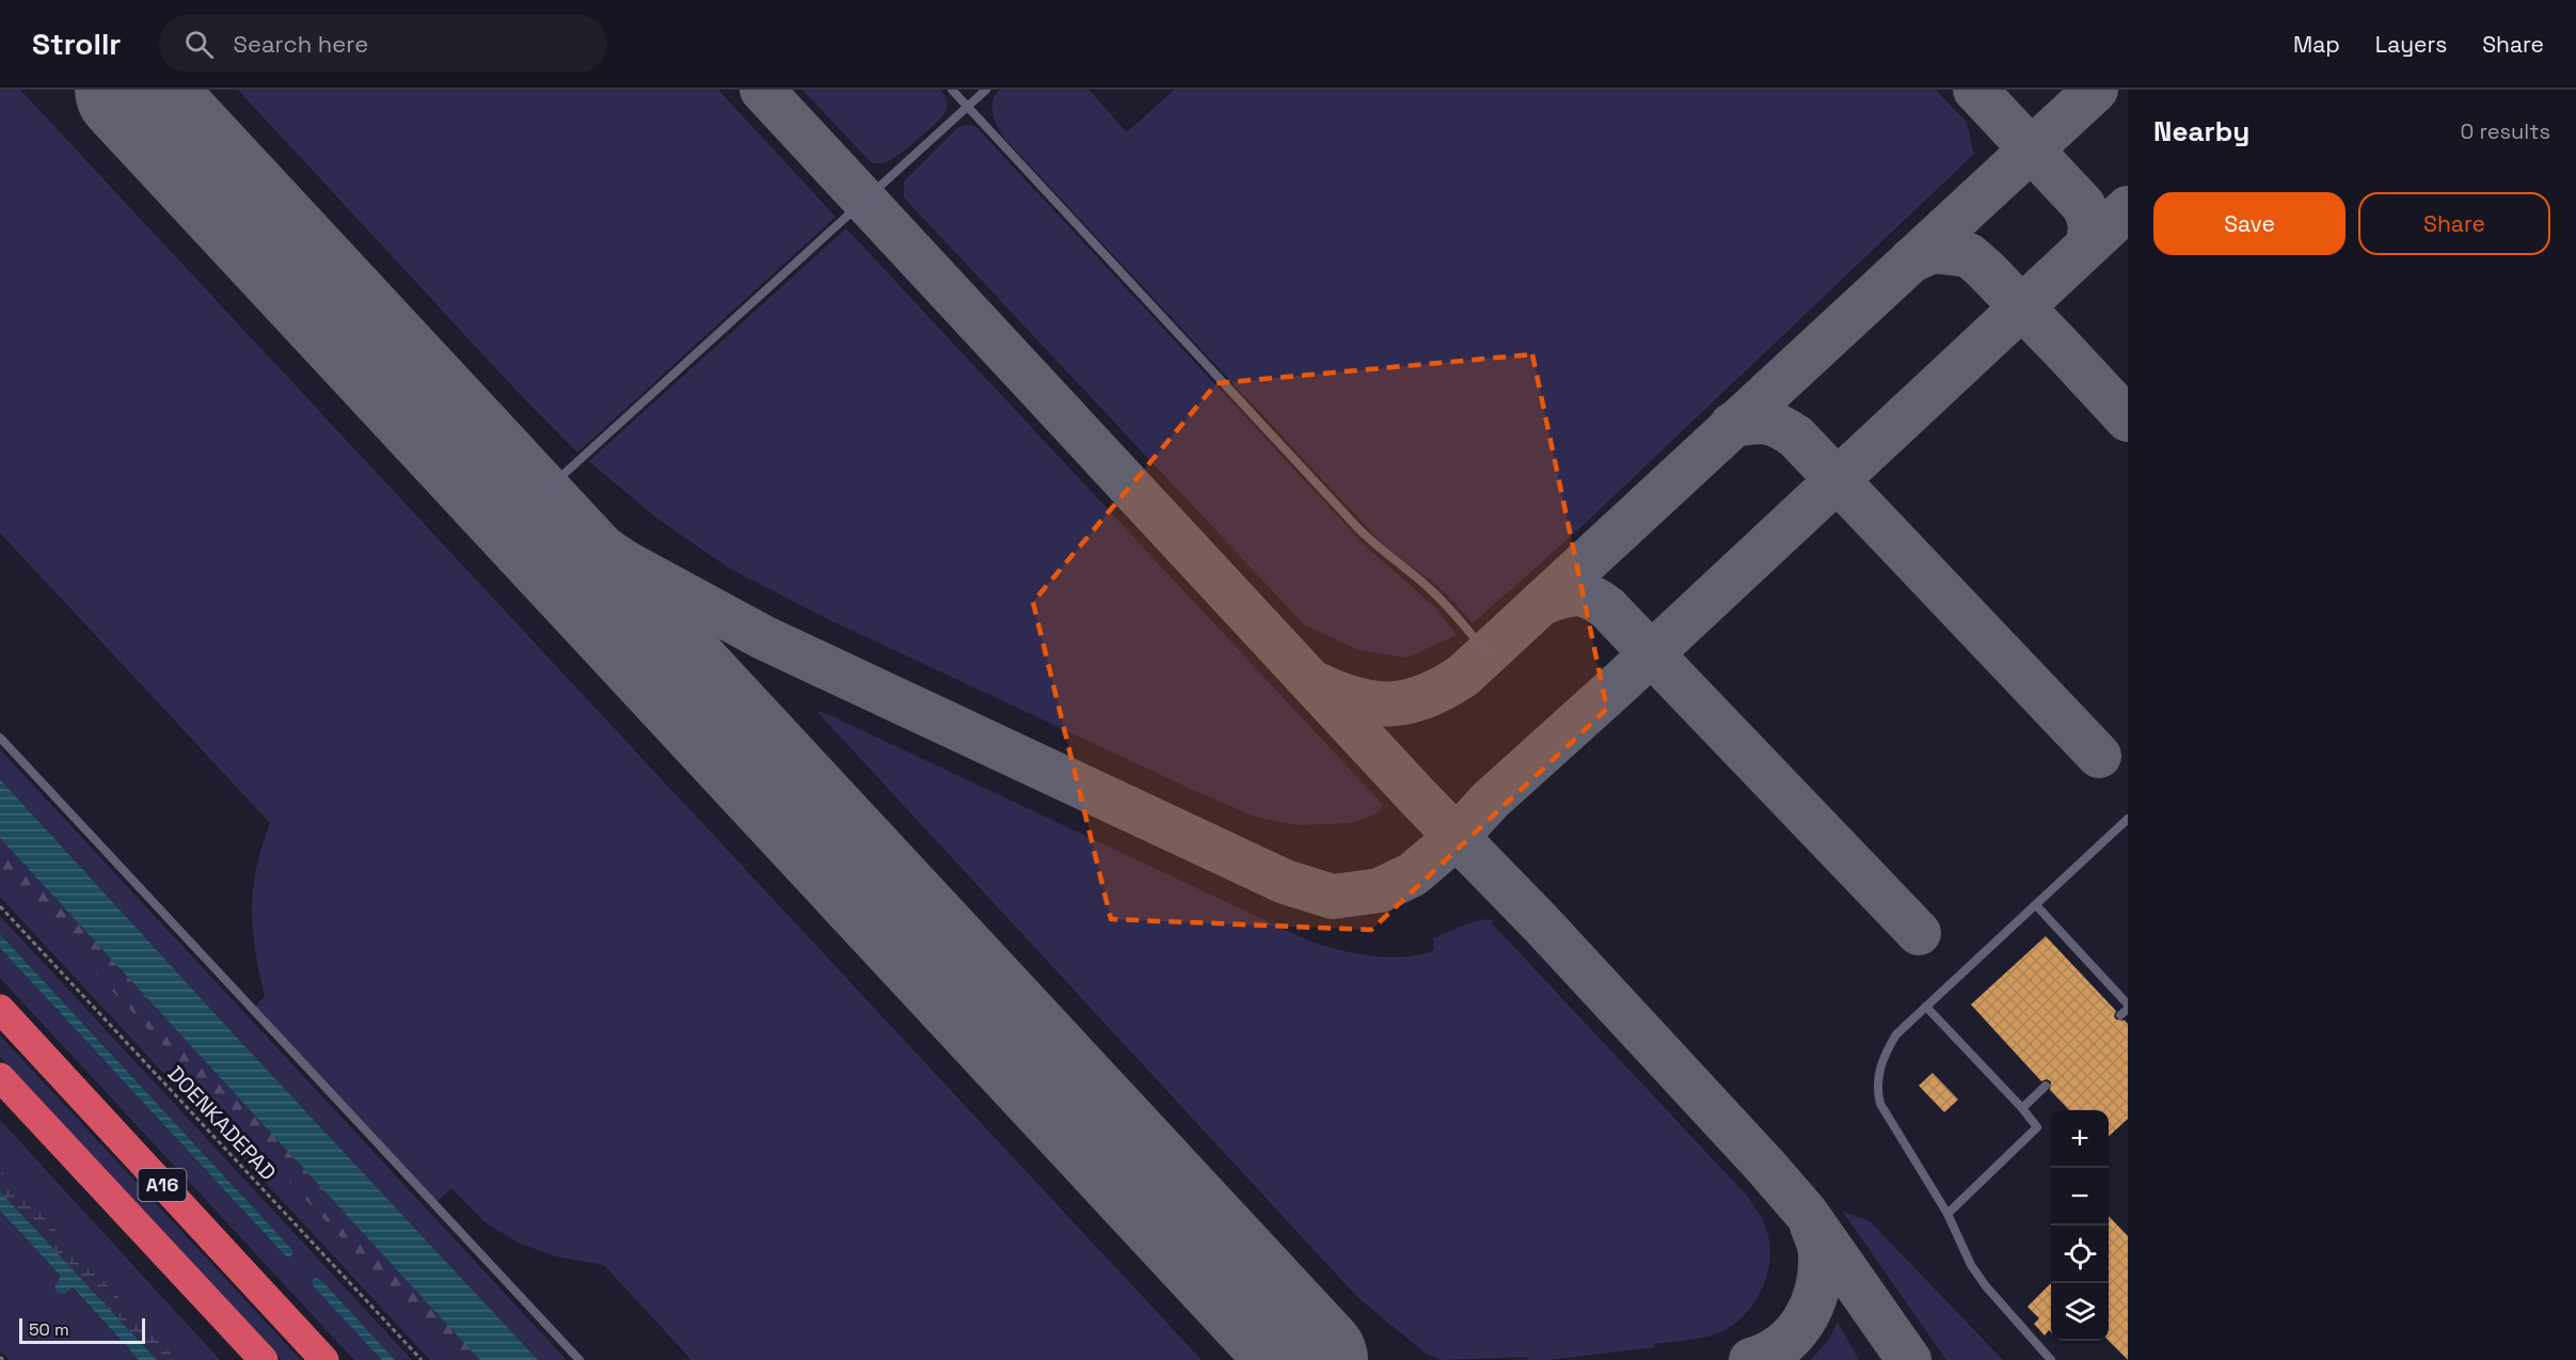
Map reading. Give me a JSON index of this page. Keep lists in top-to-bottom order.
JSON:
{
  "streets": {
    "highway": ["A16"],
    "path": ["DOENKADEPAD"]
  },
  "scale_bar": "50 m",
  "page": {
    "header": "Strollr",
    "search": "Search here",
    "nav": ["Map", "Layers", "Share"],
    "heading": ["Nearby", "0 results"],
    "buttons": ["Save", "Share"],
    "map_buttons": ["+", "−"],
    "scale": "50 m"
  }
}
